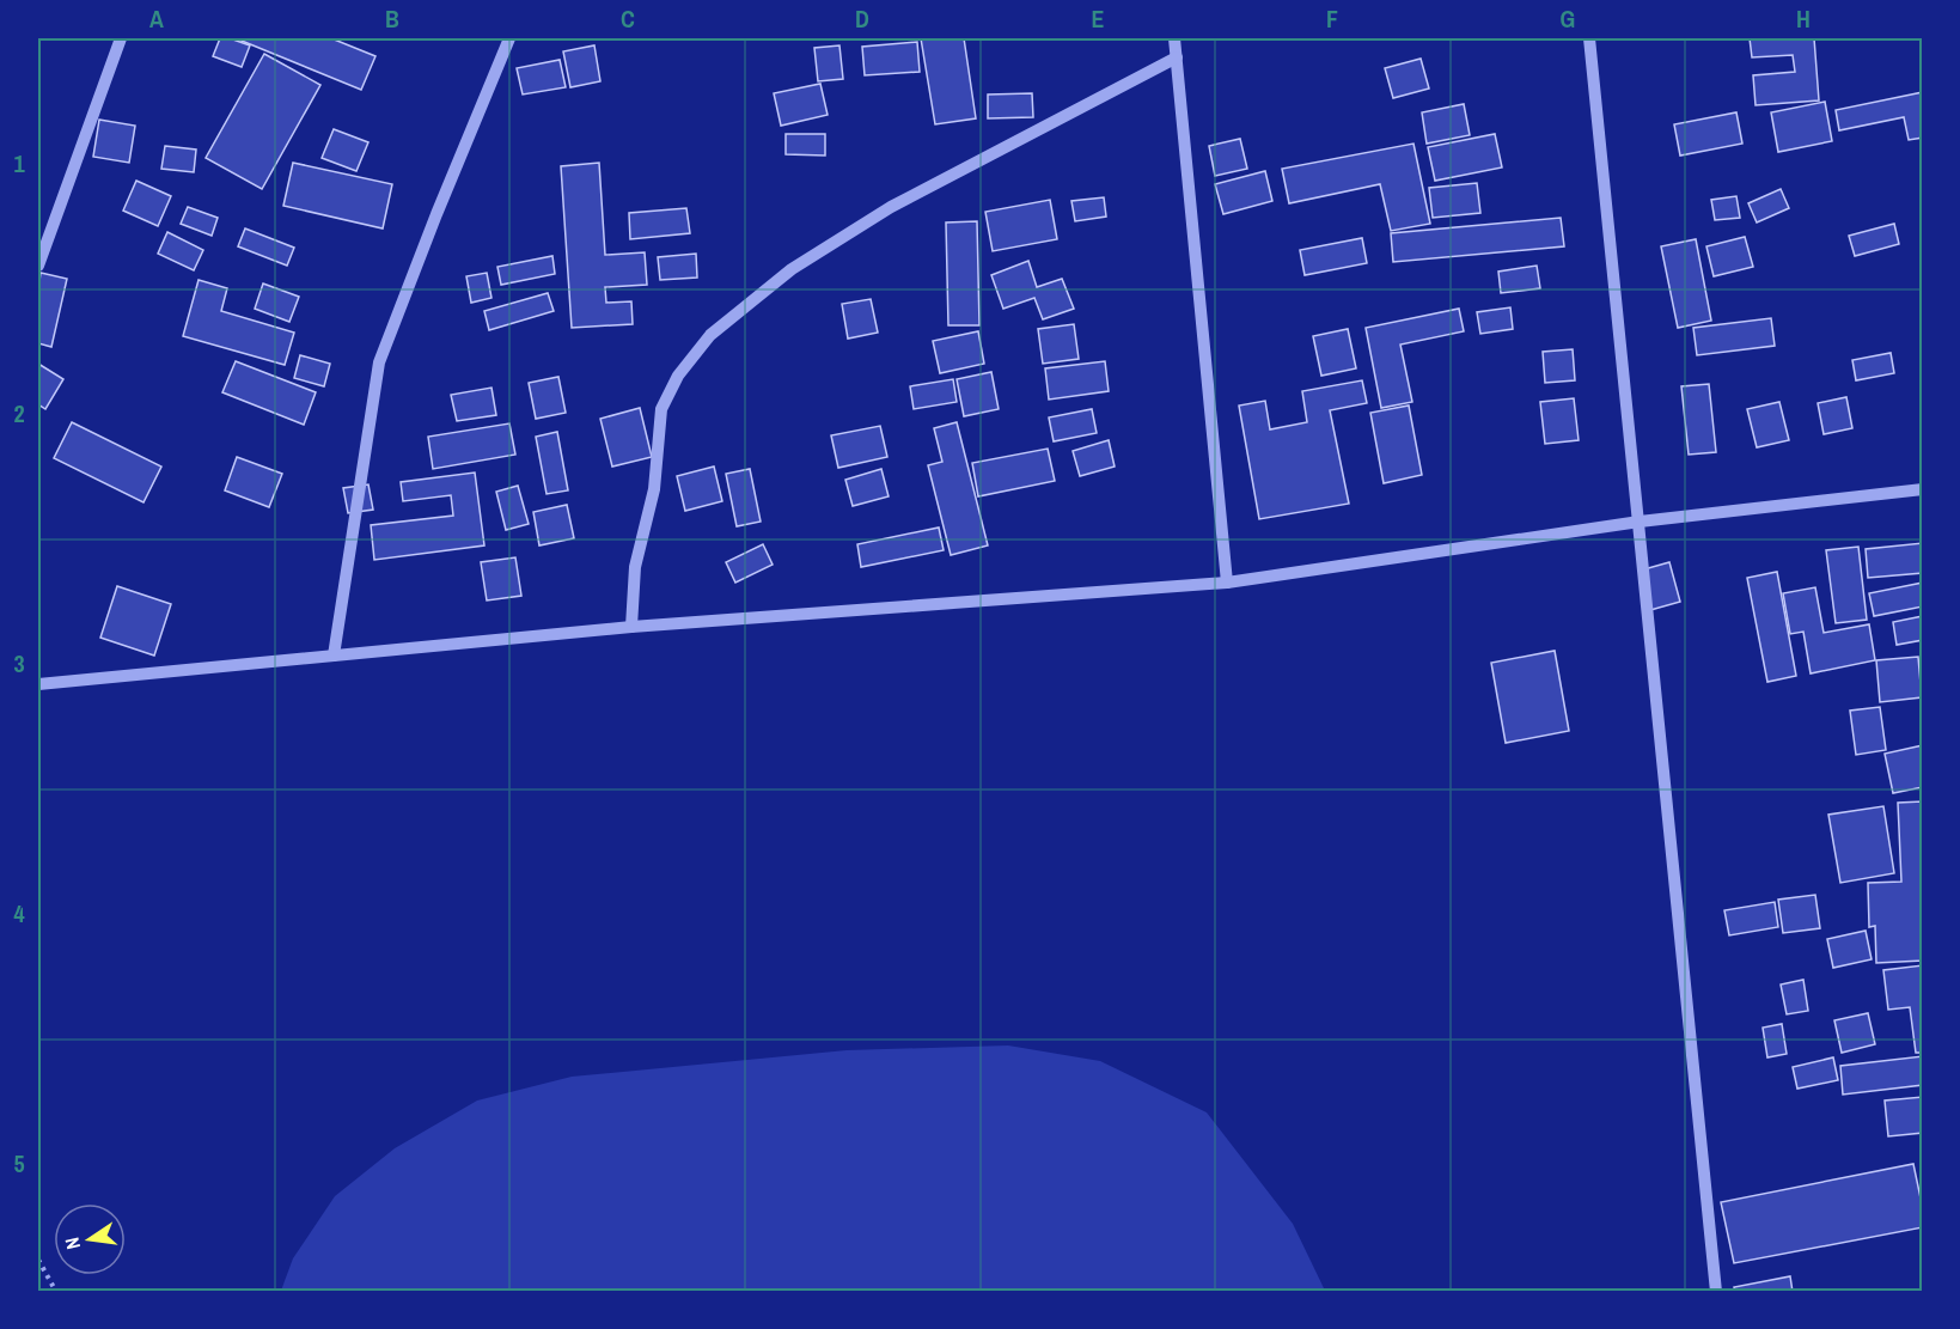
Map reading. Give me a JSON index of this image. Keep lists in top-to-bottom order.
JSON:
{
  "north": "left",
  "grid": {
    "columns": [
      "A",
      "B",
      "C",
      "D",
      "E",
      "F",
      "G",
      "H"
    ],
    "rows": [
      "1",
      "2",
      "3",
      "4",
      "5"
    ]
  }
}
